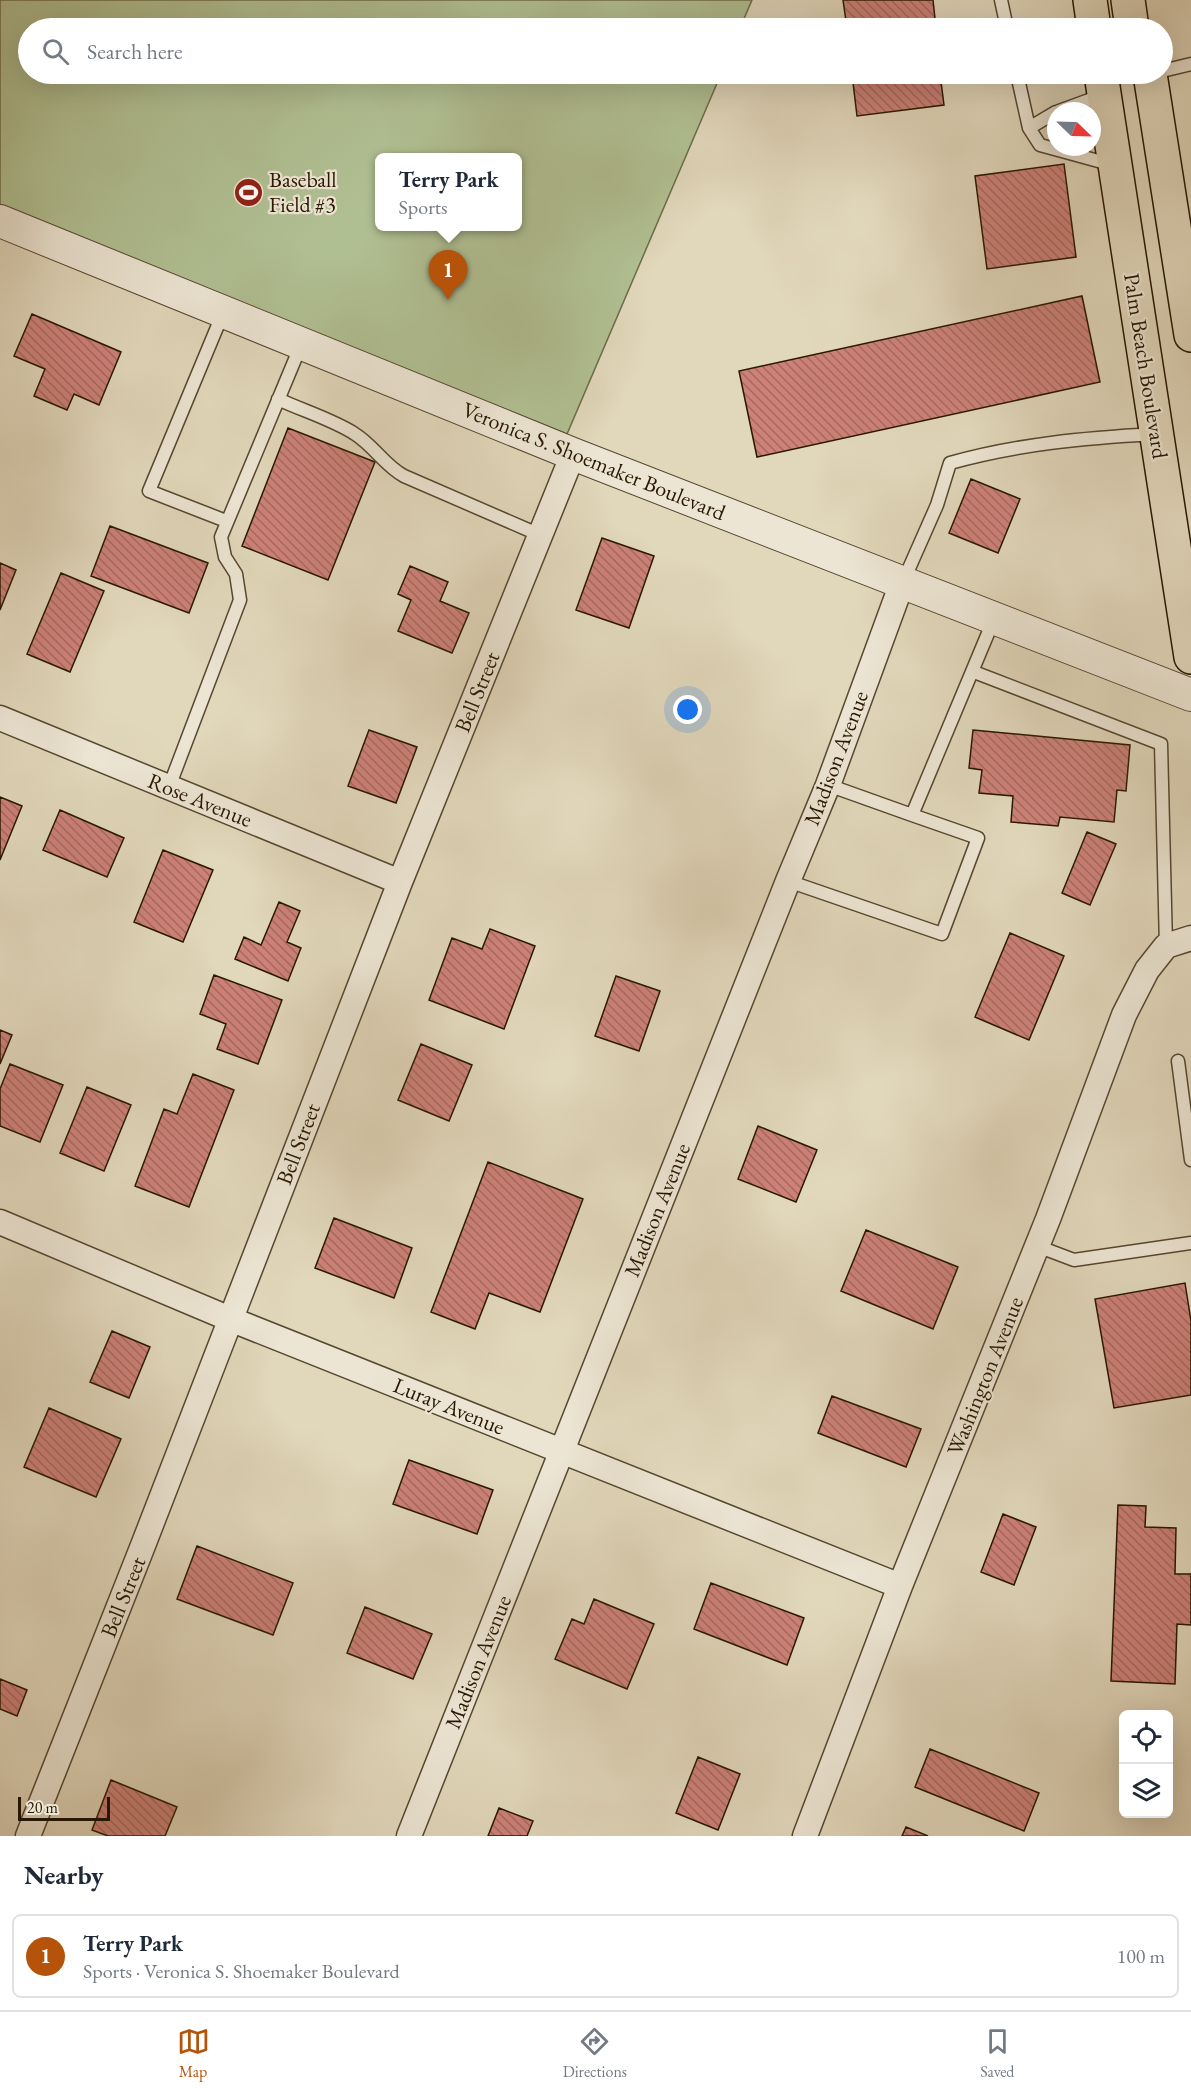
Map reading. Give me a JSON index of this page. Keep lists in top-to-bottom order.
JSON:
{
  "streets": {
    "main road": ["Palm Beach Boulevard"],
    "street": [
      "Veronica S. Shoemaker Boulevard",
      "Bell Street",
      "Madison Avenue",
      "Rose Avenue",
      "Washington Avenue",
      "Luray Avenue"
    ]
  },
  "crossings": [
    ["Veronica S. Shoemaker Boulevard", "Bell Street"],
    ["Veronica S. Shoemaker Boulevard", "Madison Avenue"],
    ["Bell Street", "Rose Avenue"],
    ["Bell Street", "Luray Avenue"],
    ["Madison Avenue", "Luray Avenue"],
    ["Washington Avenue", "Luray Avenue"]
  ],
  "places": {
    "sports": ["Baseball Field #3"]
  },
  "scale_bar": "20 m",
  "north": "bottom right",
  "page": {
    "search": "Search here",
    "popup": ["Terry Park", "Sports"],
    "pins": "1",
    "scale": "20 m",
    "heading": "Nearby",
    "list": [
      {
        "mark": "1",
        "name": "Terry Park",
        "note": "Sports · Veronica S. Shoemaker Boulevard",
        "value": "100 m"
      }
    ],
    "nav": ["Map", "Directions", "Saved"]
  }
}
